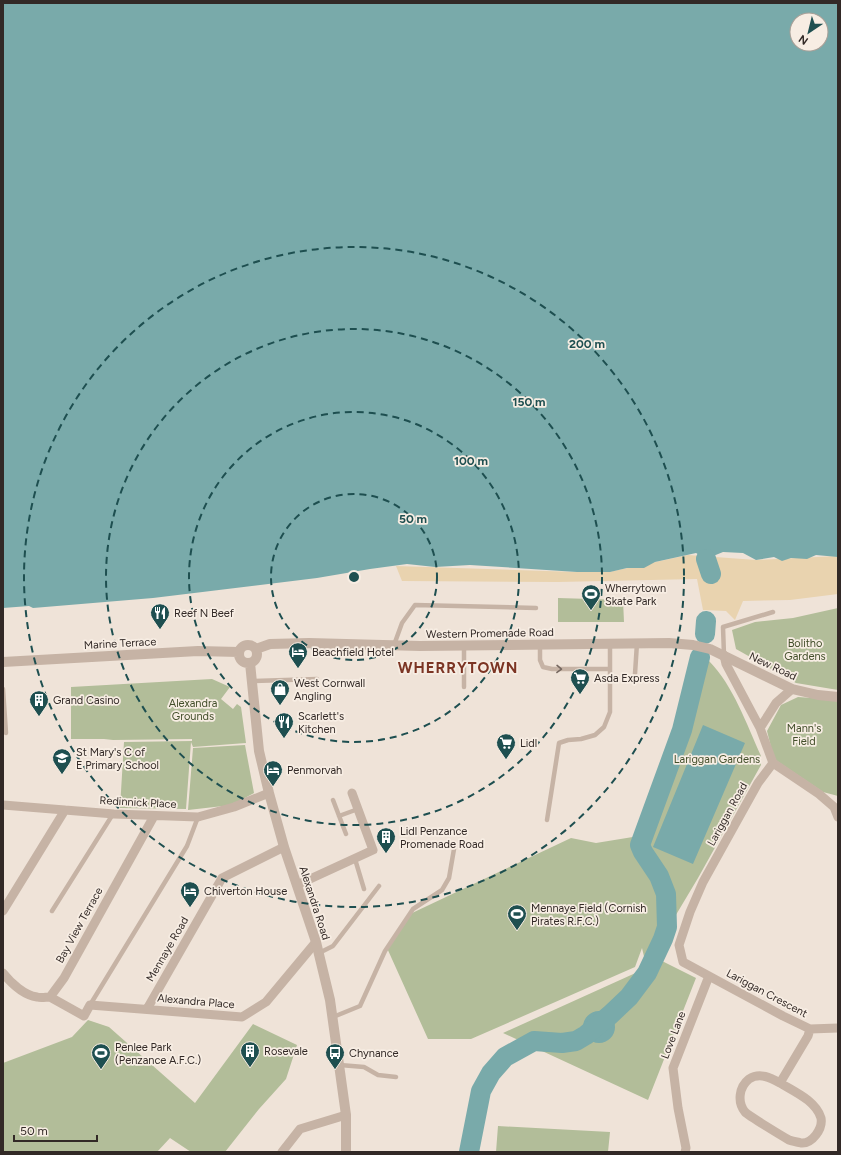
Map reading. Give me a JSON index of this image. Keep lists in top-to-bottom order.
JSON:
{
  "streets": {
    "street": [
      "Western Promenade Road",
      "Marine Terrace",
      "New Road",
      "Redinnick Place",
      "Lariggan Road",
      "Alexandra Road",
      "Bay View Terrace",
      "Mennaye Road",
      "Lariggan Crescent",
      "Alexandra Place",
      "Love Lane"
    ]
  },
  "crossings": [
    ["Western Promenade Road", "Marine Terrace"],
    ["Western Promenade Road", "New Road"],
    ["Western Promenade Road", "Alexandra Road"],
    ["Marine Terrace", "Alexandra Road"],
    ["Redinnick Place", "Alexandra Road"],
    ["Redinnick Place", "Bay View Terrace"],
    ["Lariggan Road", "Lariggan Crescent"],
    ["Lariggan Road", "Love Lane"],
    ["Alexandra Road", "Mennaye Road"],
    ["Alexandra Road", "Alexandra Place"],
    ["Mennaye Road", "Alexandra Place"],
    ["Lariggan Crescent", "Love Lane"]
  ],
  "districts": ["WHERRYTOWN"],
  "parks": [
    "Bolitho Gardens",
    "Alexandra Grounds",
    "Mann's Field",
    "Lariggan Gardens"
  ],
  "places": {
    "sports": ["Wherrytown Skate Park", "Mennaye Field (Cornish Pirates R.F.C.)", "Penlee Park (Penzance A.F.C.)"],
    "restaurant": ["Reef N Beef", "Scarlett's Kitchen"],
    "hotel": ["Beachfield Hotel", "Penmorvah", "Chiverton House"],
    "supermarket": ["Asda Express", "Lidl"],
    "shop": ["West Cornwall Angling"],
    "building": ["Grand Casino", "Lidl Penzance Promenade Road", "Rosevale"],
    "school or university": ["St Mary's C of E Primary School"],
    "bus stop": ["Chynance"]
  },
  "scale_bar": "50 m",
  "north": "bottom left",
  "rings": [
    "200 m",
    "150 m",
    "100 m",
    "50 m"
  ]
}
